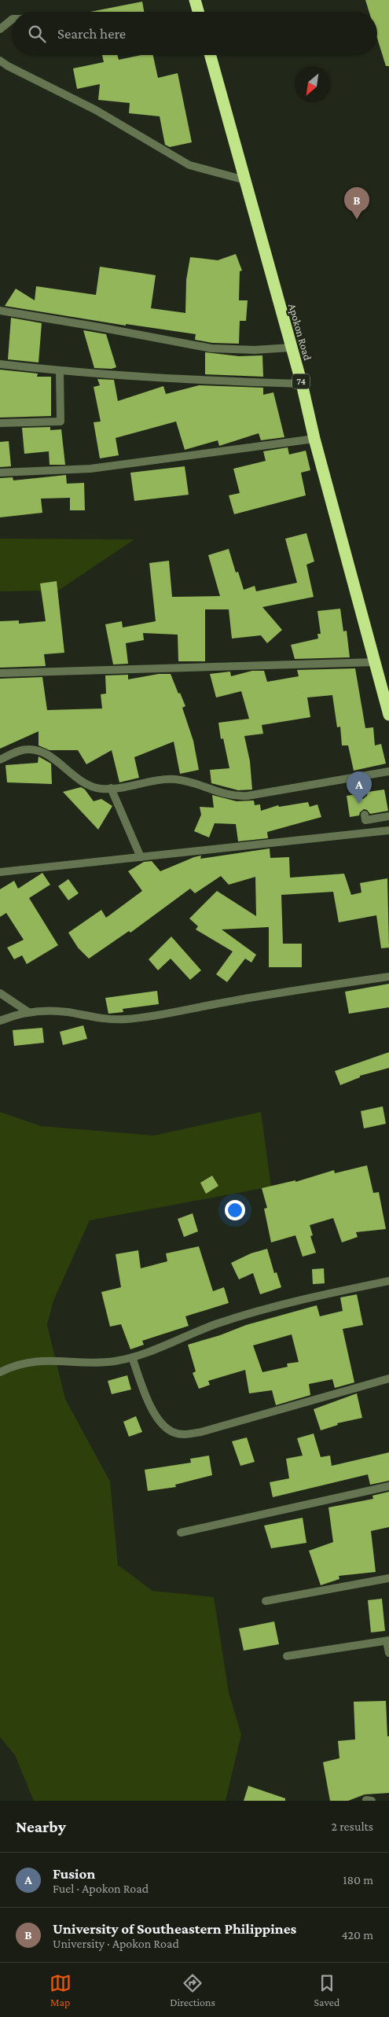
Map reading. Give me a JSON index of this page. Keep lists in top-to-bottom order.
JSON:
{
  "streets": {
    "highway": ["Apokon Road", "74"]
  },
  "north": "bottom left",
  "page": {
    "search": "Search here",
    "pins": ["B", "A"],
    "heading": ["Nearby", "2 results"],
    "list": [
      {
        "mark": "A",
        "name": "Fusion",
        "note": "Fuel · Apokon Road",
        "value": "180 m"
      },
      {
        "mark": "B",
        "name": "University of Southeastern Philippines",
        "note": "University · Apokon Road",
        "value": "420 m"
      }
    ],
    "nav": ["Map", "Directions", "Saved"]
  }
}
